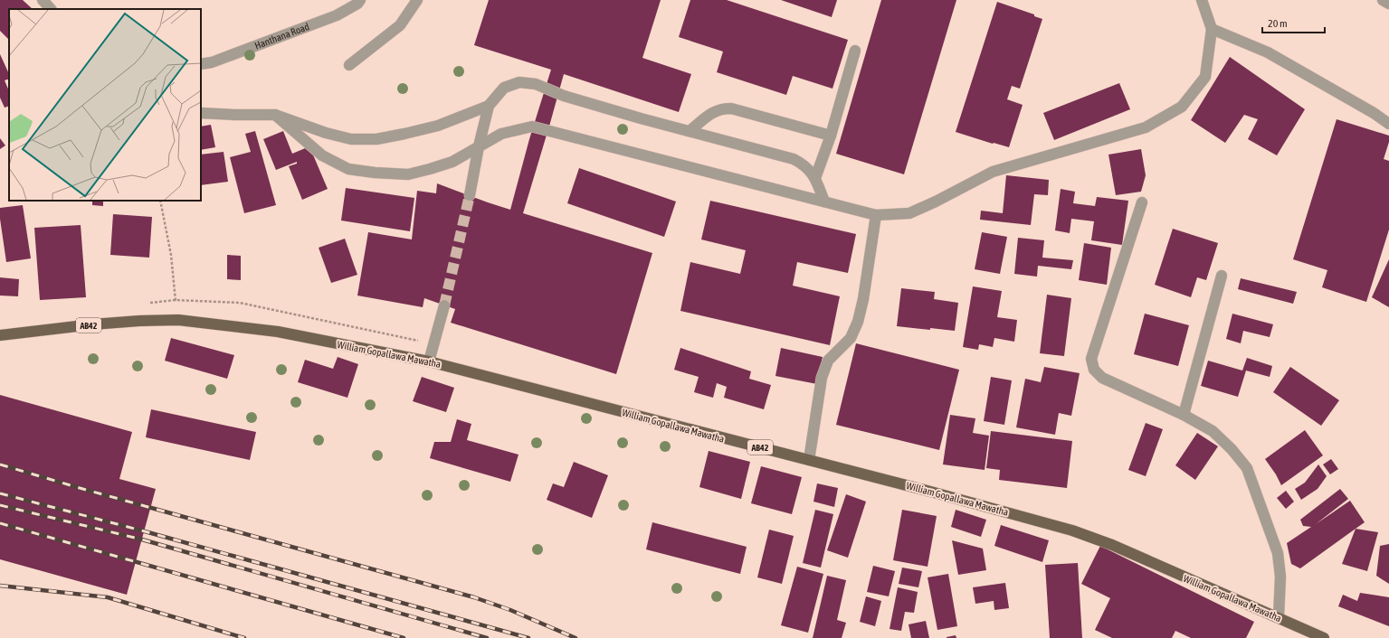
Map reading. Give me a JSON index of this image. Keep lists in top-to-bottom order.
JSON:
{
  "streets": {
    "main road": ["AB42", "William Gopallawa Mawatha"],
    "street": ["Hanthana Road"]
  },
  "scale_bar": "20 m"
}
